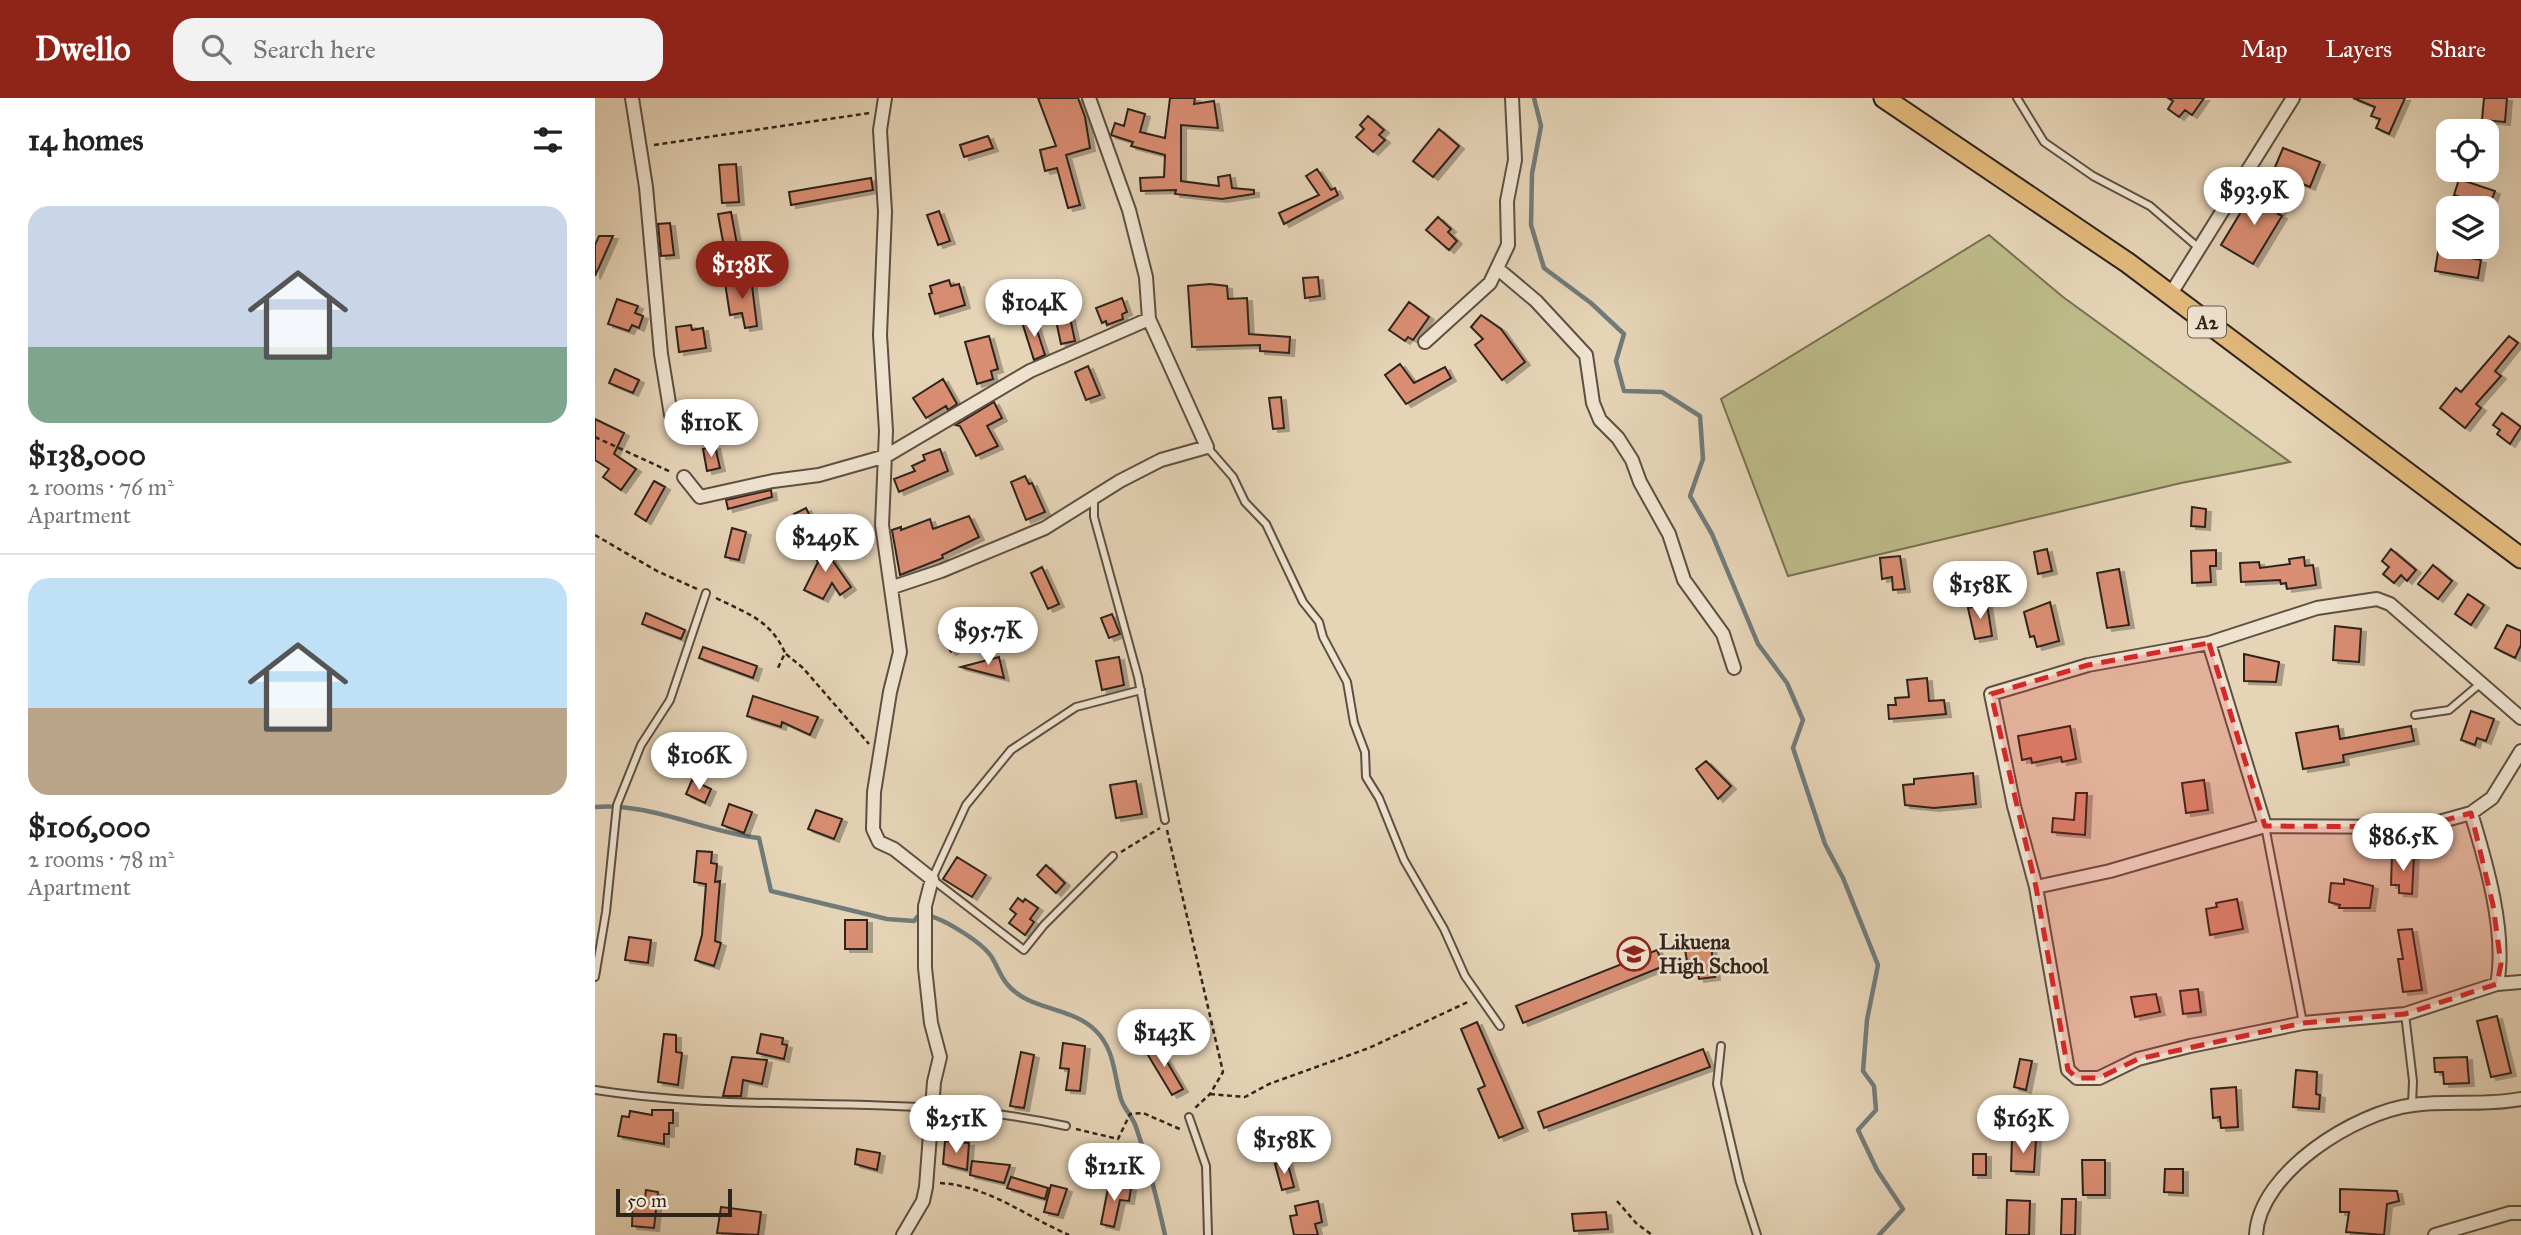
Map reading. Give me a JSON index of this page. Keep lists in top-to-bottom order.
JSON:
{
  "streets": {
    "main road": ["A2"]
  },
  "places": {
    "school or university": ["Likuena High School"]
  },
  "scale_bar": "50 m",
  "page": {
    "header": "Dwello",
    "search": "Search here",
    "nav": ["Map", "Layers", "Share"],
    "heading": "14 homes",
    "price": [
      "$93.9K",
      "$138K",
      "$104K",
      "$110K",
      "$249K",
      "$158K",
      "$95.7K",
      "$106K",
      "$86.5K",
      "$143K",
      "$251K",
      "$163K",
      "$158K",
      "$121K"
    ],
    "list": [
      {
        "name": "$138,000",
        "note": "2 rooms · 76 m² · Apartment"
      },
      {
        "name": "$106,000",
        "note": "2 rooms · 78 m² · Apartment"
      }
    ],
    "scale": "50 m"
  }
}
